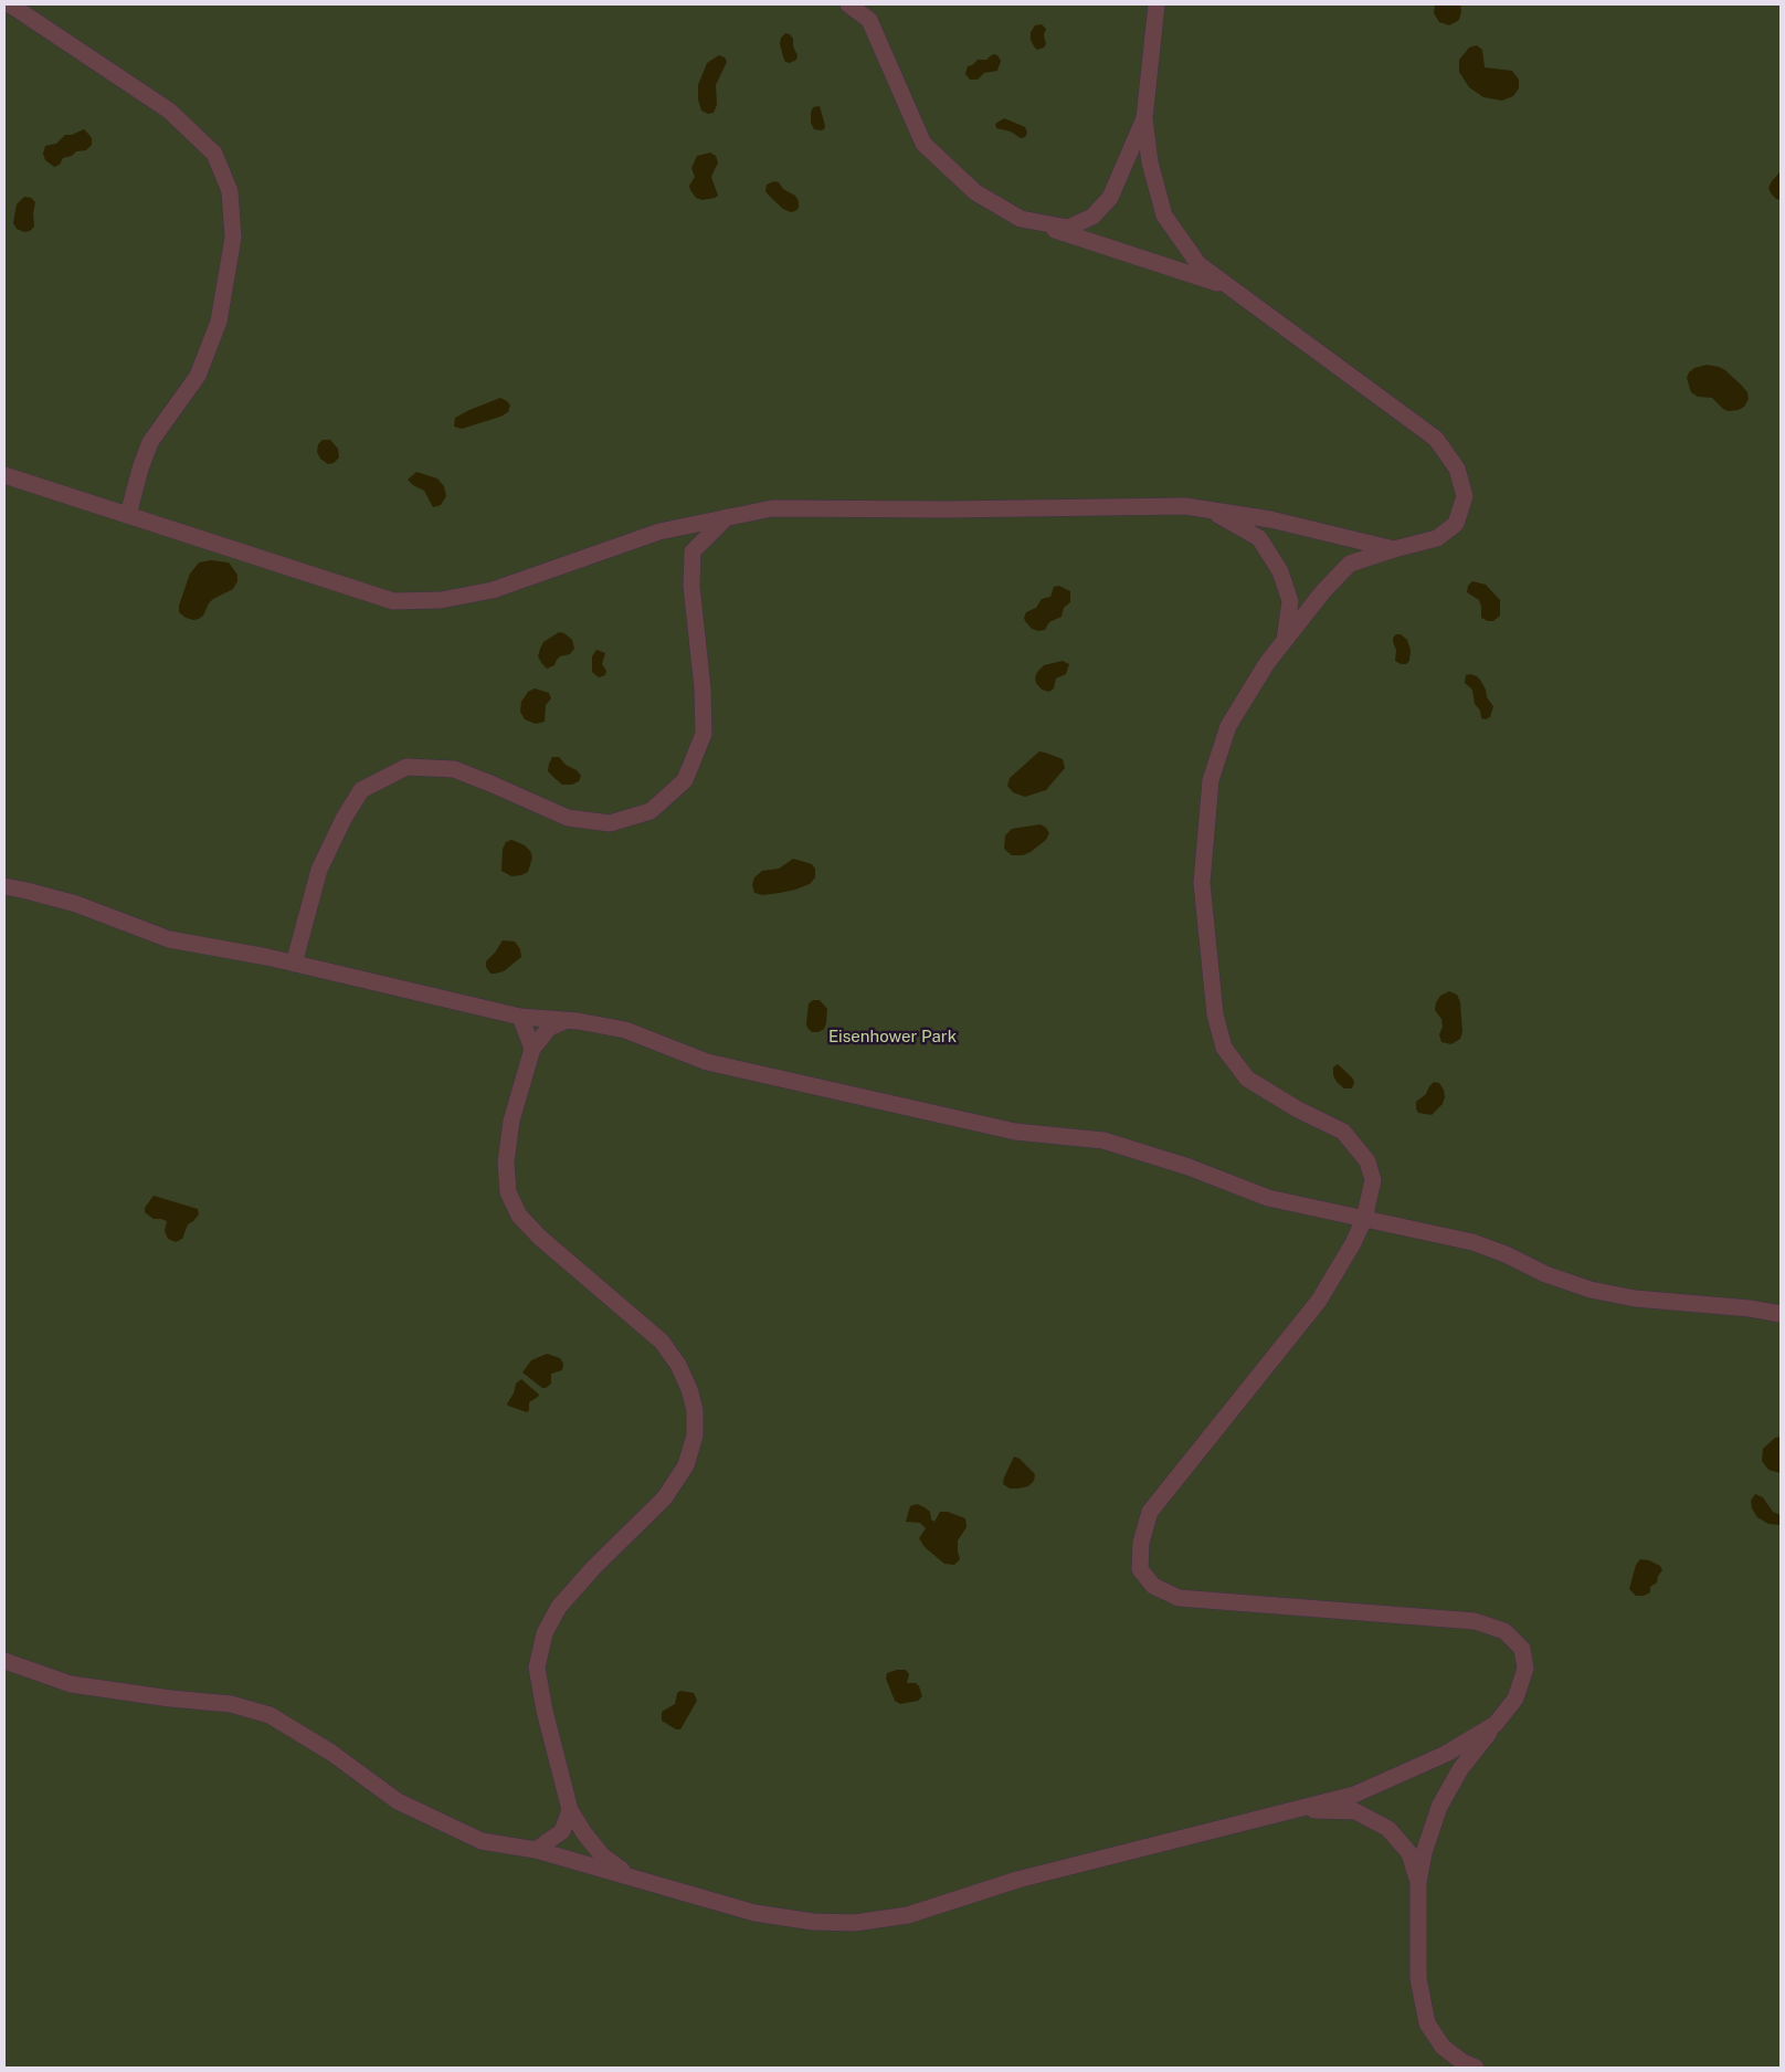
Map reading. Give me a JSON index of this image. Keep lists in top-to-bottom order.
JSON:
{
  "parks": ["Eisenhower Park"]
}
